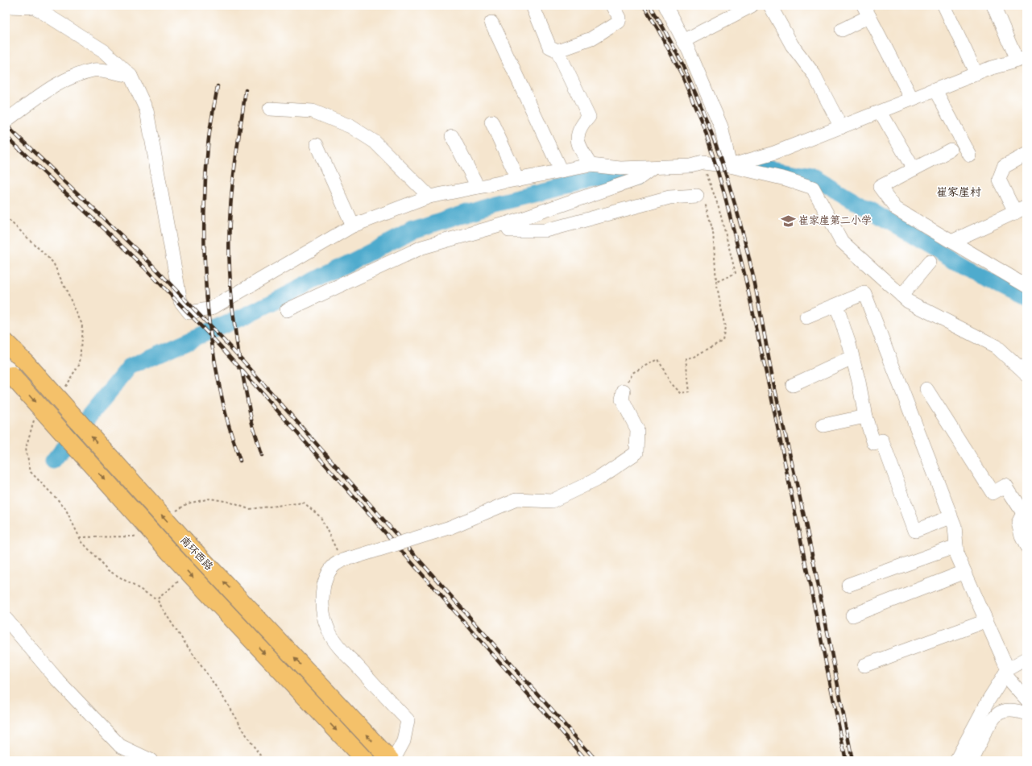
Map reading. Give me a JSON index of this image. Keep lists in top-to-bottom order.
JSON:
{
  "streets": {
    "highway": ["南环西路"]
  },
  "districts": ["崔家崖村"],
  "places": {
    "school or university": ["崔家崖第二小学"]
  }
}
